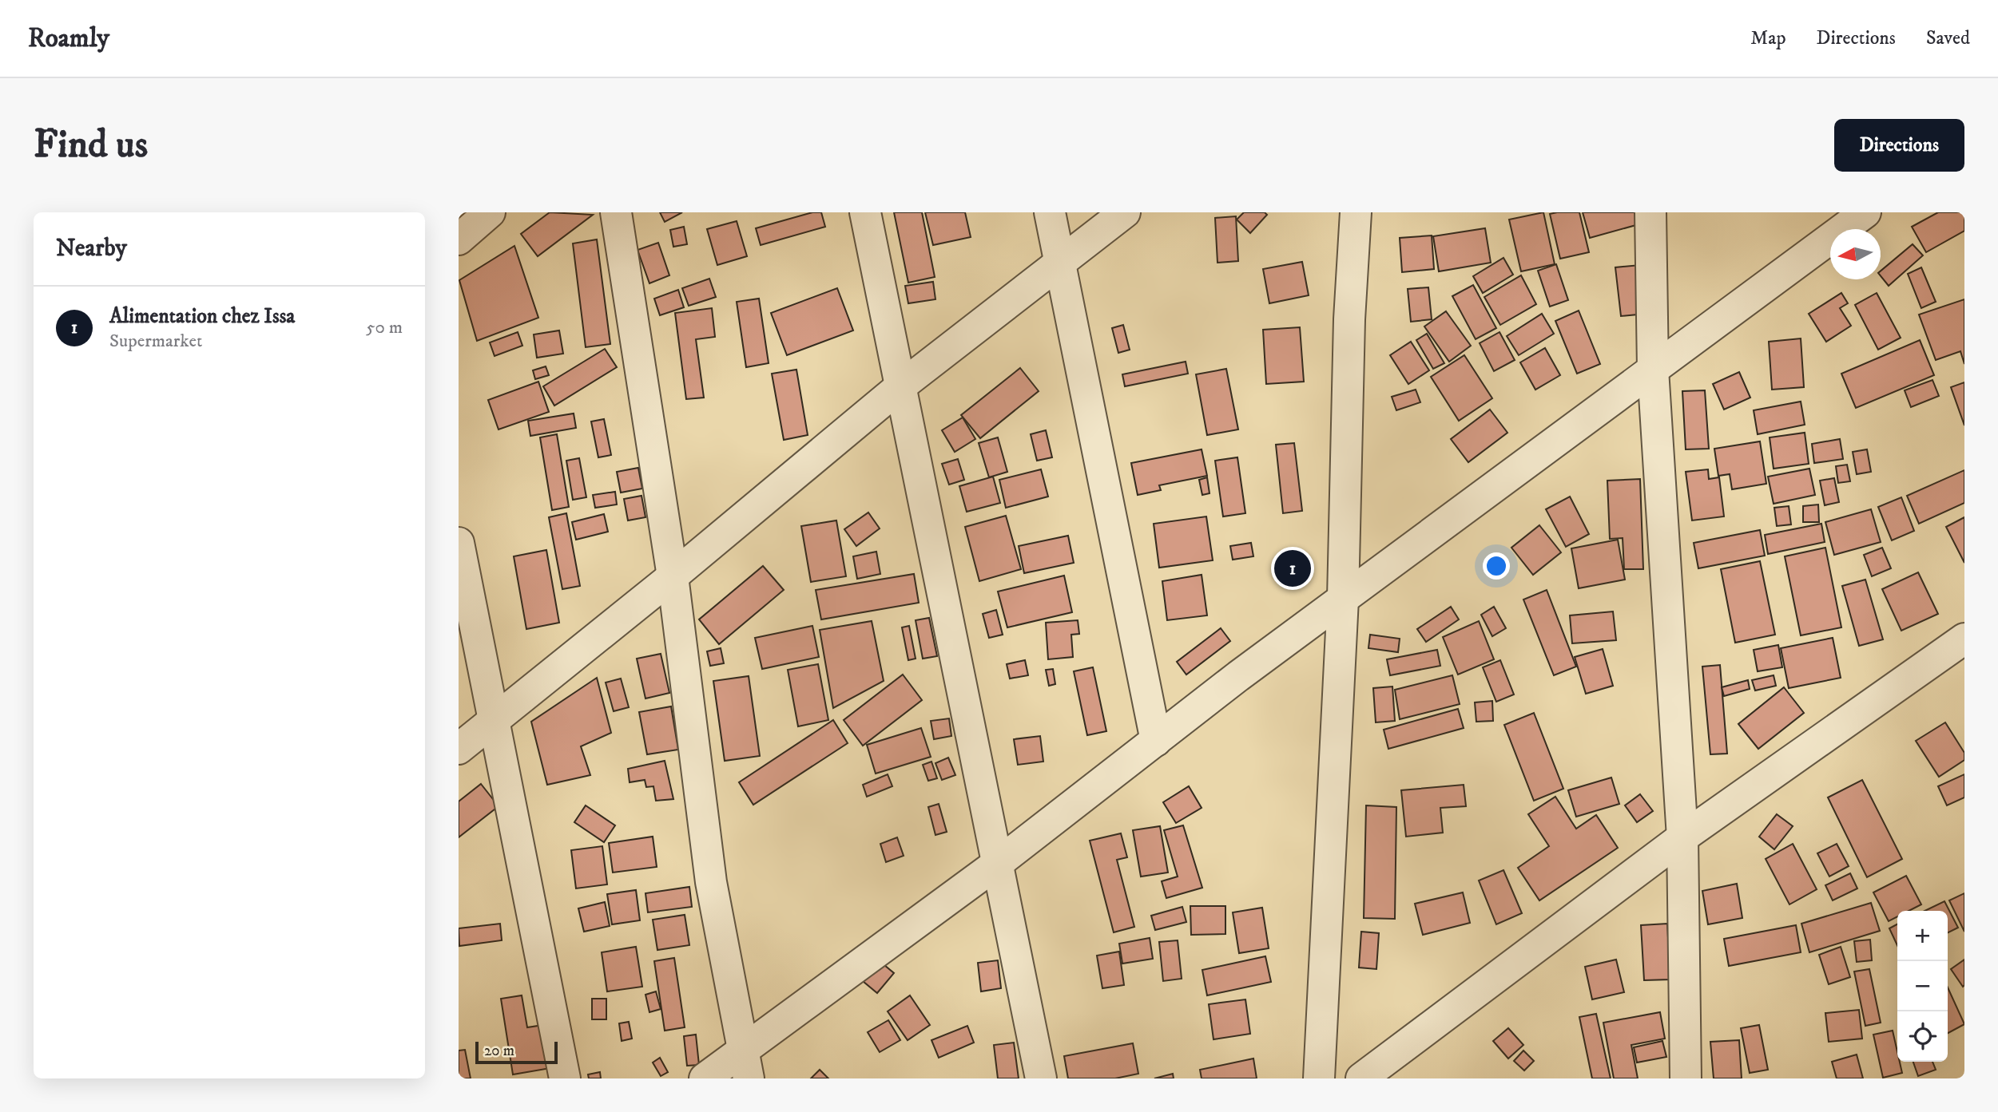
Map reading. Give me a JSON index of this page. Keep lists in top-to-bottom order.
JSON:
{
  "scale_bar": "20 m",
  "north": "left",
  "page": {
    "header": "Roamly",
    "nav": ["Map", "Directions", "Saved"],
    "buttons": "Directions",
    "title": "Find us",
    "heading": "Nearby",
    "list": [
      {
        "mark": "1",
        "name": "Alimentation chez Issa",
        "note": "Supermarket",
        "value": "50 m"
      }
    ],
    "pins": "1",
    "map_buttons": ["+", "−"],
    "scale": "20 m"
  }
}
